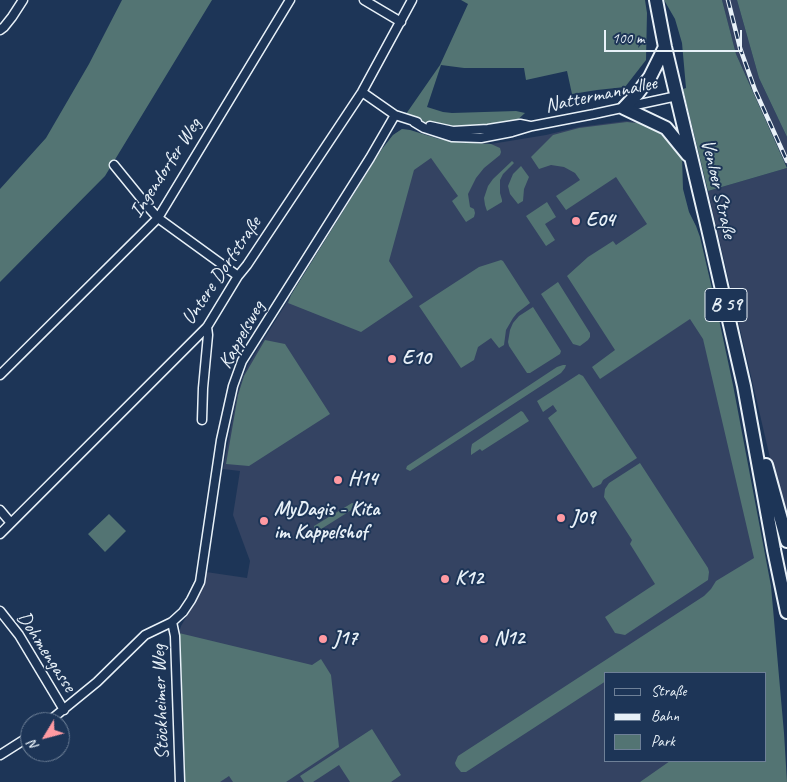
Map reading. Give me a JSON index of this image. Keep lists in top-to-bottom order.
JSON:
{
  "streets": {
    "main road": ["Venloer Straße", "B 59"],
    "street": [
      "Nattermannallee",
      "Ingendorfer Weg",
      "Untere Dorfstraße",
      "Kappelsweg",
      "Dohmengasse",
      "Stöckheimer Weg"
    ]
  },
  "crossings": [
    ["Nattermannallee", "Venloer Straße"],
    ["Nattermannallee", "Untere Dorfstraße"],
    ["Nattermannallee", "Kappelsweg"],
    ["Kappelsweg", "Stöckheimer Weg"]
  ],
  "places": [
    "E04",
    "E10",
    "H14",
    "J09",
    "MyDagis - Kita im Kappelshof",
    "K12",
    "J17",
    "N12"
  ],
  "legend": ["Straße", "Bahn", "Park"],
  "scale_bar": "100 m",
  "north": "bottom left"
}
